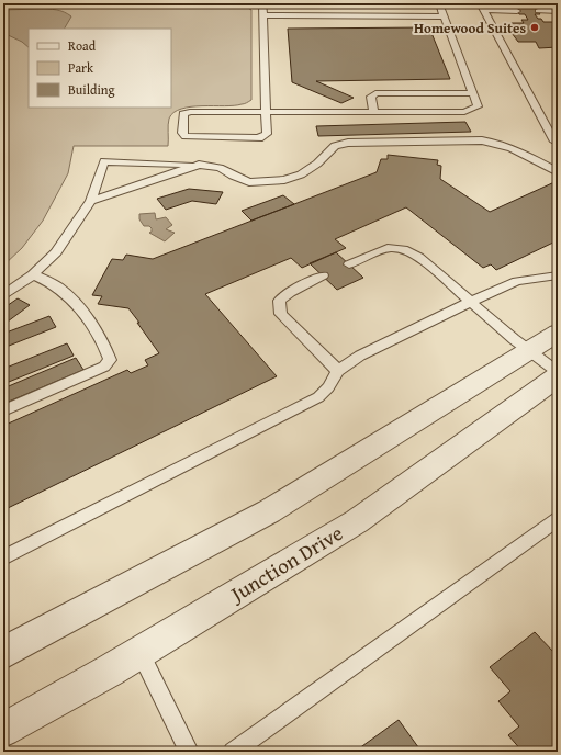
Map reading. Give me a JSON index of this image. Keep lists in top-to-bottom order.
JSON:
{
  "streets": {
    "street": ["Junction Drive"]
  },
  "places": ["Homewood Suites"],
  "legend": ["Road", "Park", "Building"]
}
